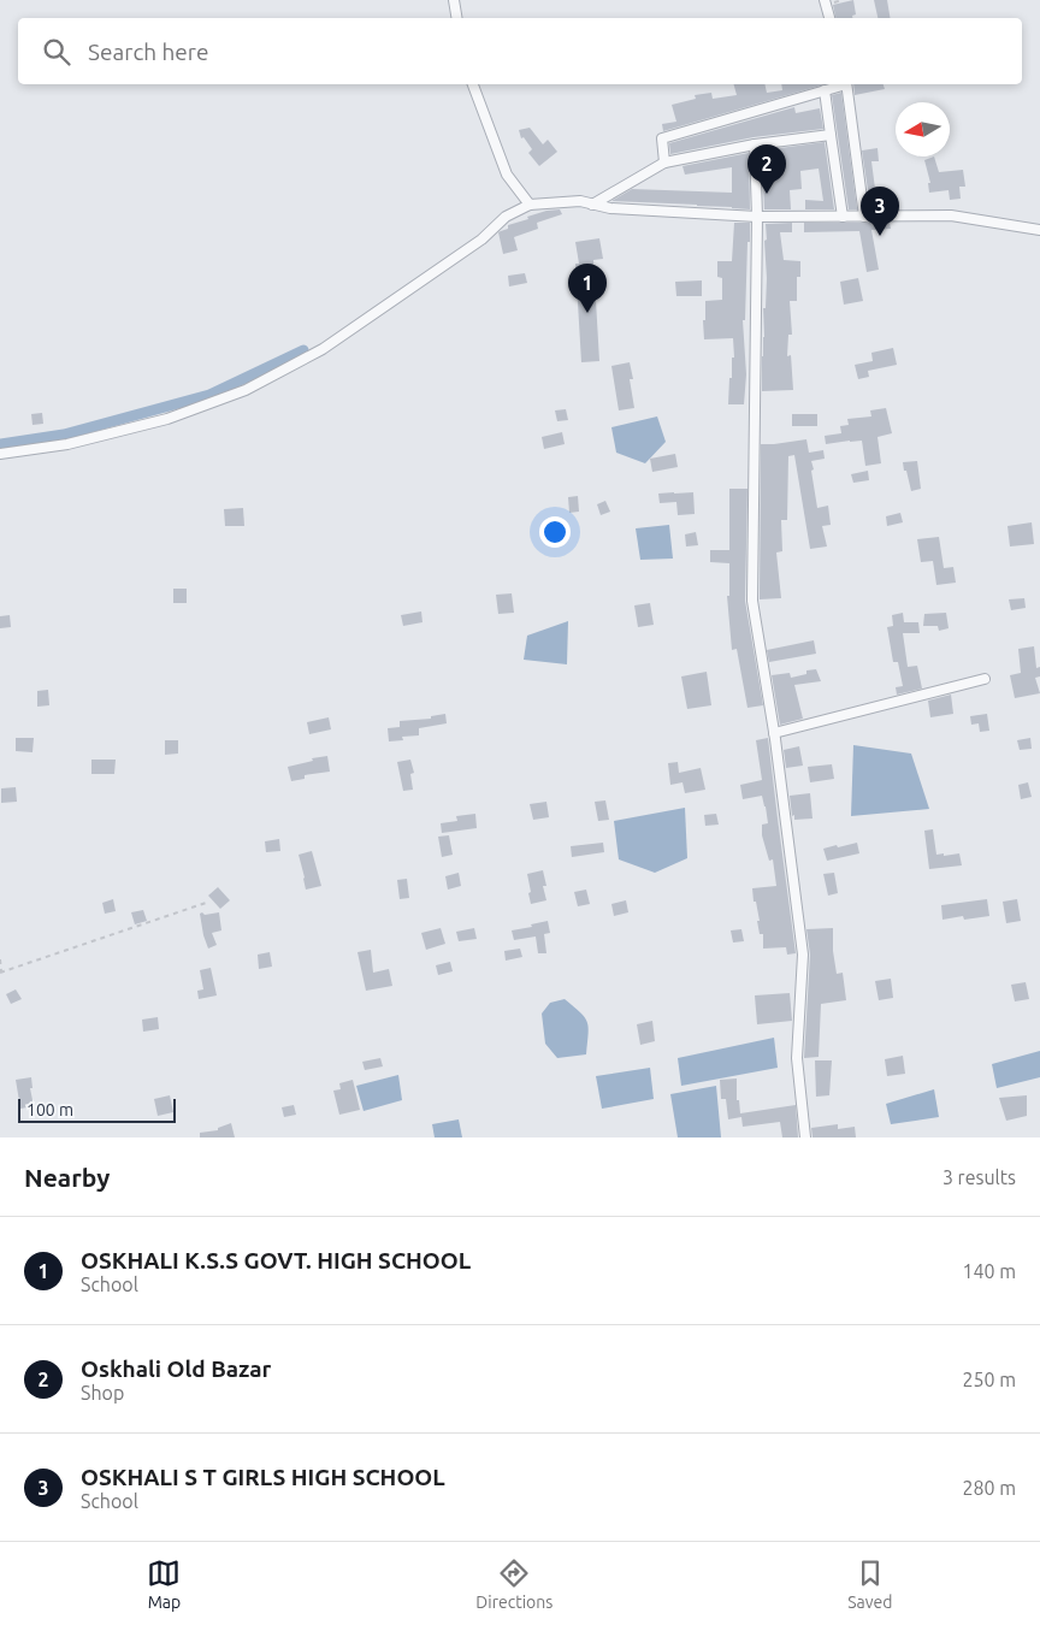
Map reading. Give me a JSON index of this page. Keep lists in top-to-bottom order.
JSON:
{
  "scale_bar": "100 m",
  "north": "left",
  "page": {
    "search": "Search here",
    "pins": ["2", "3", "1"],
    "scale": "100 m",
    "heading": ["Nearby", "3 results"],
    "list": [
      {
        "mark": "1",
        "name": "OSKHALI K.S.S GOVT. HIGH SCHOOL",
        "note": "School",
        "value": "140 m"
      },
      {
        "mark": "2",
        "name": "Oskhali Old Bazar",
        "note": "Shop",
        "value": "250 m"
      },
      {
        "mark": "3",
        "name": "OSKHALI S T GIRLS HIGH SCHOOL",
        "note": "School",
        "value": "280 m"
      }
    ],
    "nav": ["Map", "Directions", "Saved"]
  }
}
